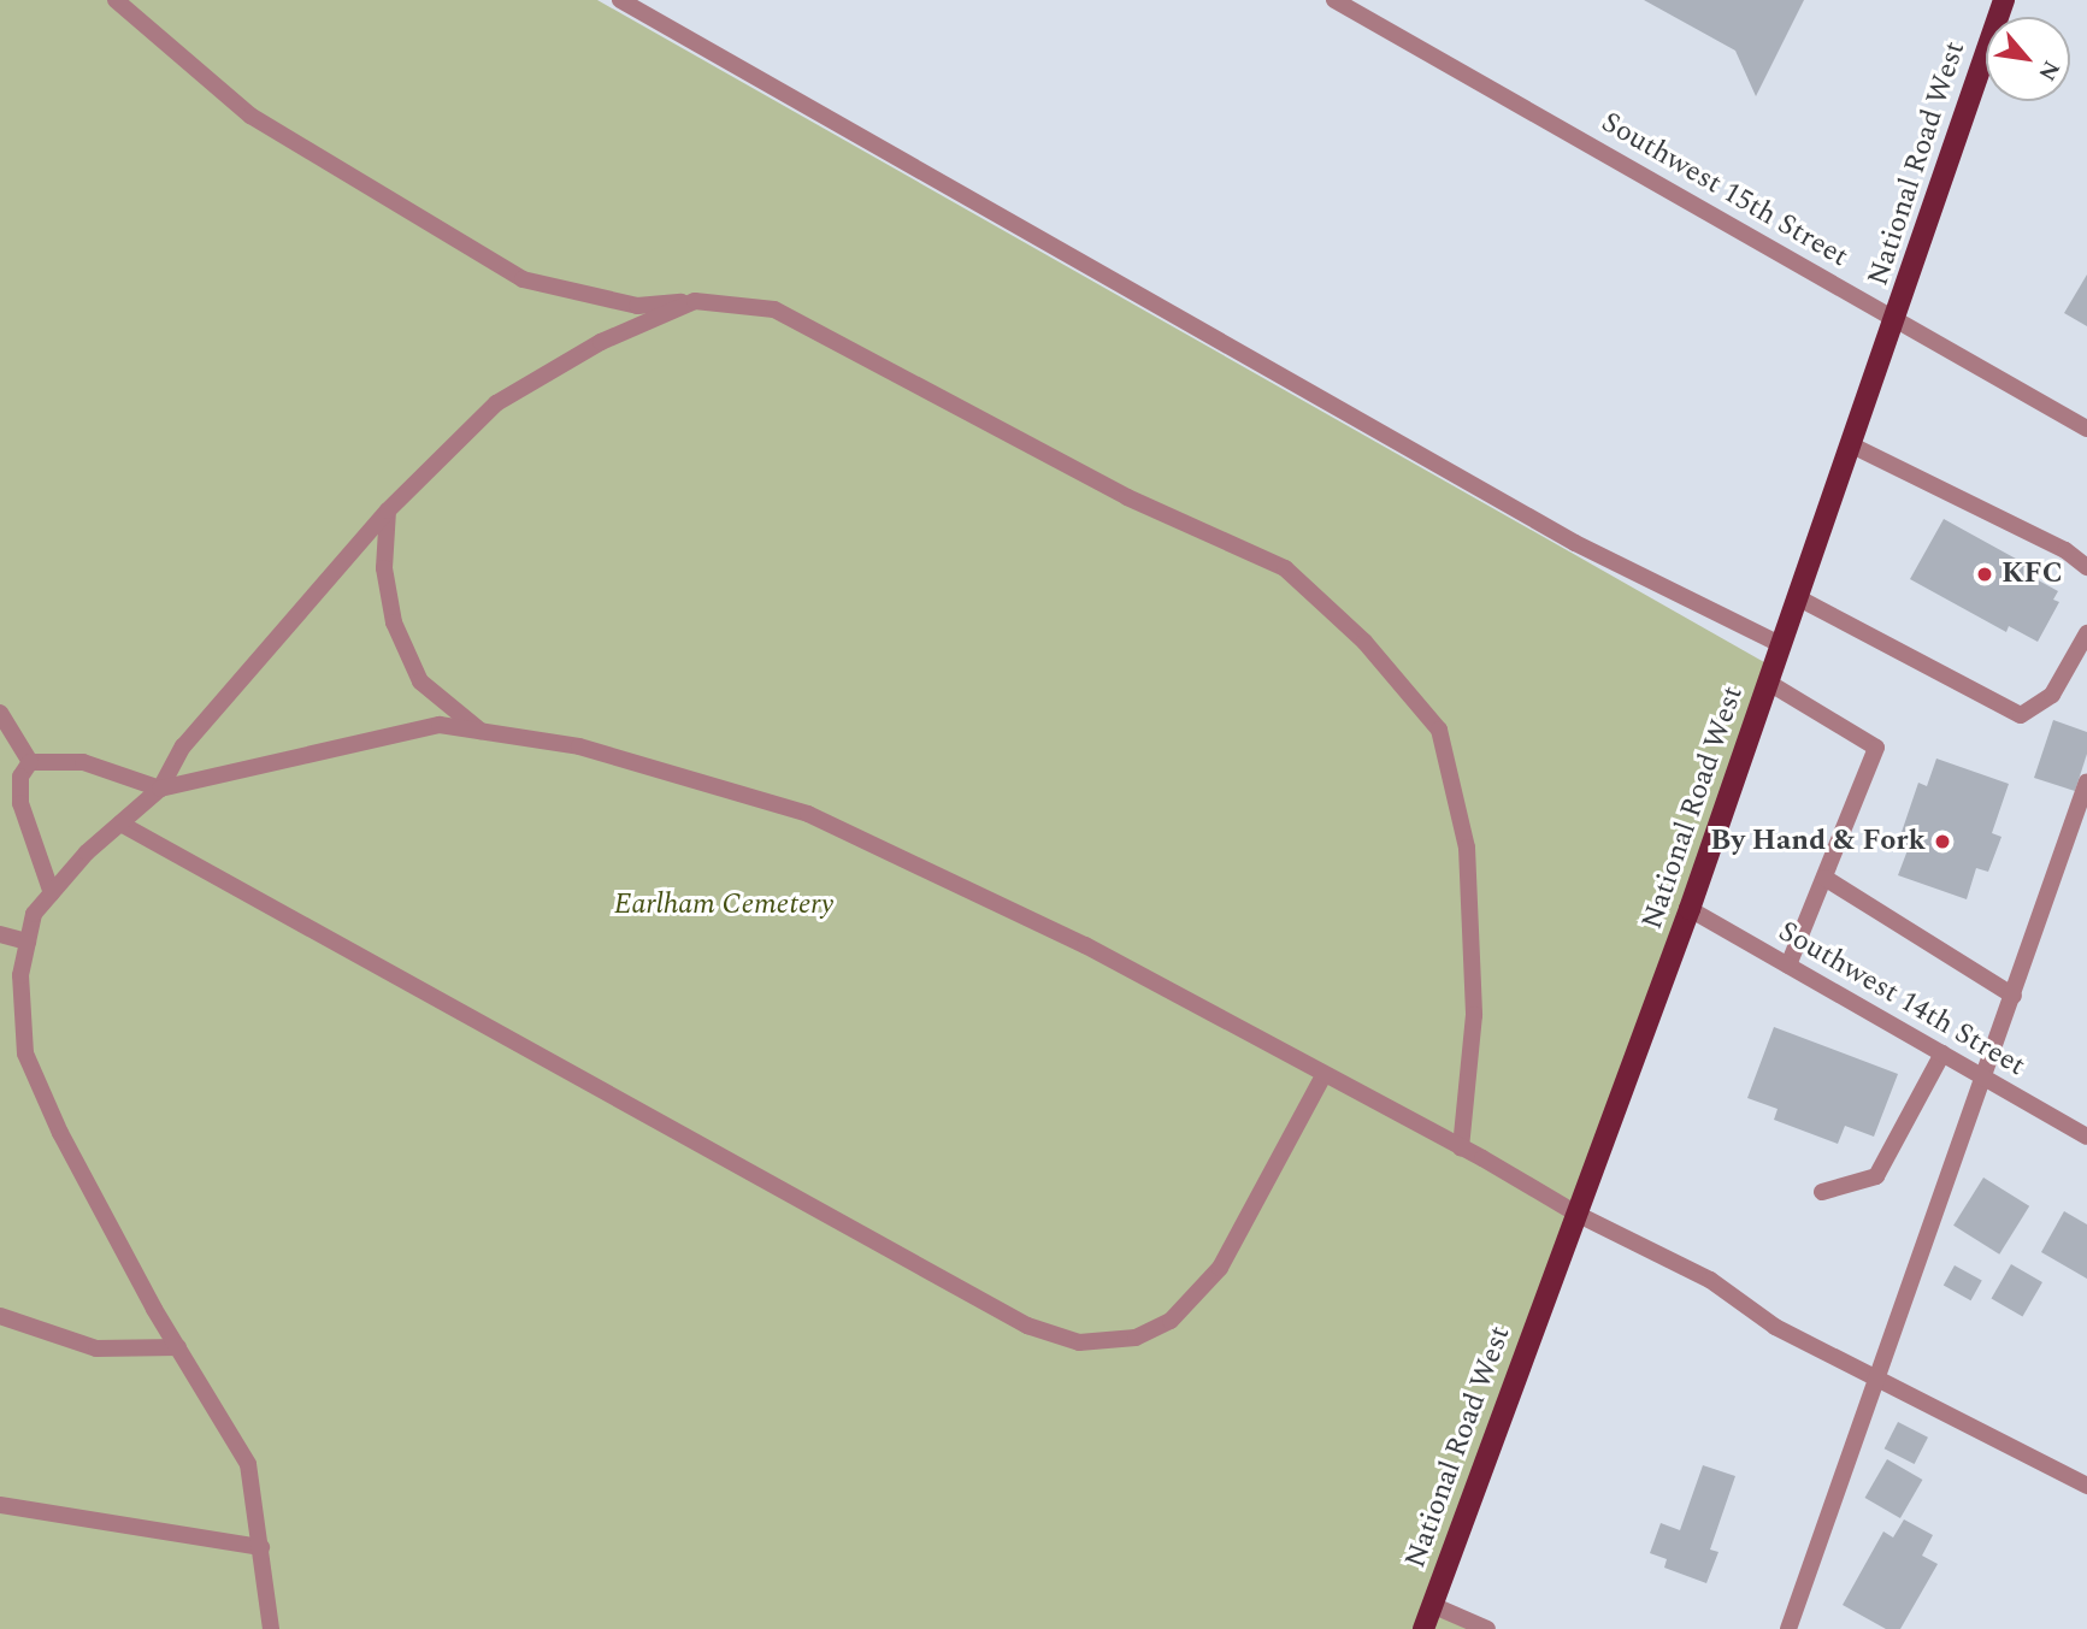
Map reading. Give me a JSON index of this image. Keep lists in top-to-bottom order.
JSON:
{
  "streets": {
    "main road": ["National Road West"],
    "street": ["Southwest 15th Street", "Southwest 14th Street"]
  },
  "crossings": [
    ["National Road West", "Southwest 15th Street"],
    ["National Road West", "Southwest 14th Street"]
  ],
  "parks": ["Earlham Cemetery"],
  "places": ["KFC", "By Hand & Fork"],
  "north": "bottom right"
}
